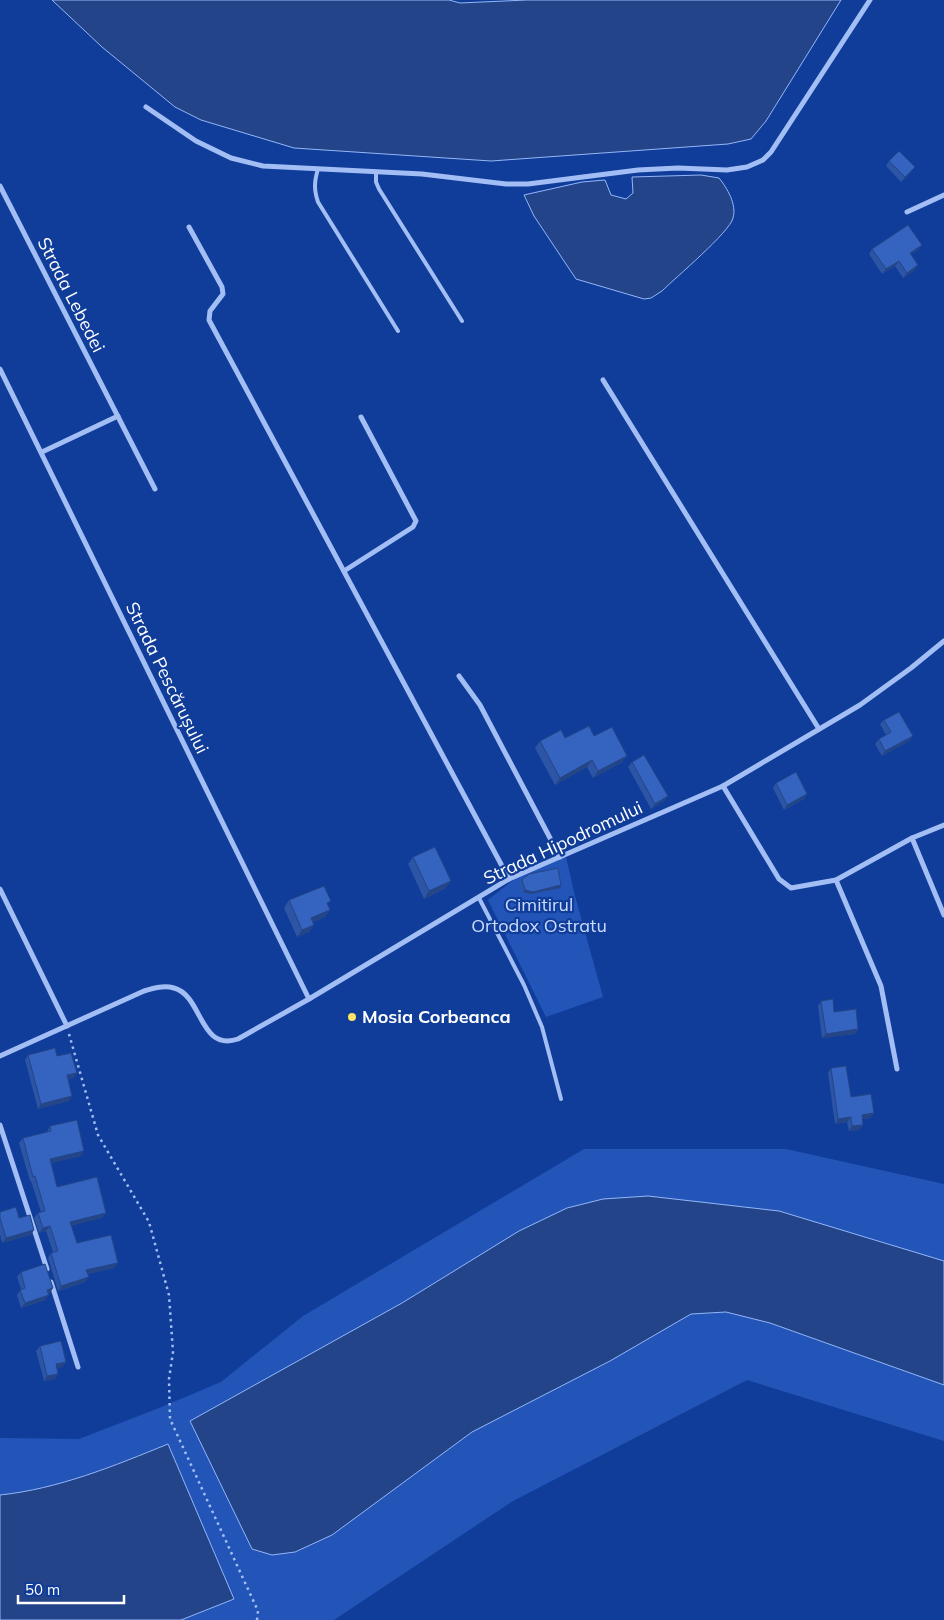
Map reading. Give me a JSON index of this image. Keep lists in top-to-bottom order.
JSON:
{
  "streets": {
    "street": ["Strada Lebedei", "Strada Pescărușului", "Strada Hipodromului"]
  },
  "crossings": [
    ["Strada Pescărușului", "Strada Hipodromului"]
  ],
  "parks": ["Cimitirul Ortodox Ostratu"],
  "places": ["Mosia Corbeanca"],
  "scale_bar": "50 m"
}
